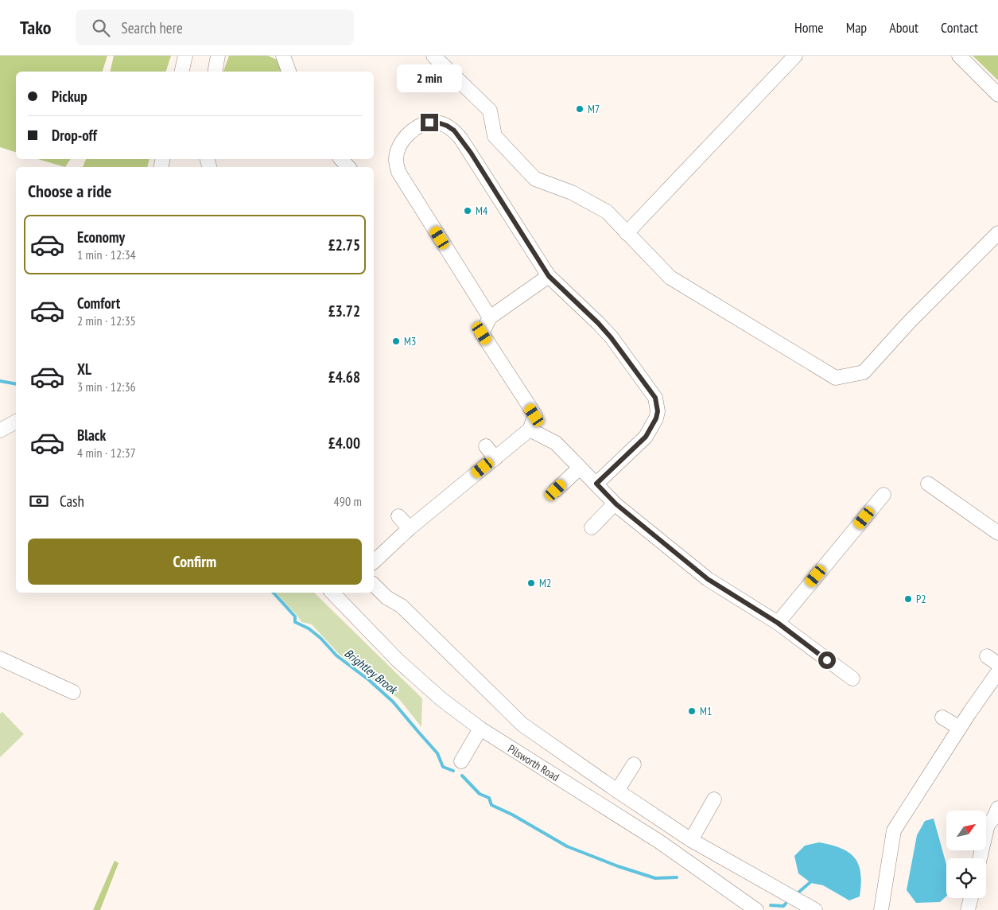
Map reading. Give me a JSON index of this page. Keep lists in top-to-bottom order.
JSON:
{
  "streets": {
    "street": ["Pilsworth Road"]
  },
  "water": ["Brightley Brook"],
  "places": [
    "M7",
    "M4",
    "M3",
    "M2",
    "P2",
    "M1"
  ],
  "north": "top right",
  "page": {
    "header": "Tako",
    "search": "Search here",
    "nav": [
      "Home",
      "Map",
      "About",
      "Contact"
    ],
    "bubble": "2 min",
    "banner": ["Pickup", "Drop-off"],
    "heading": "Choose a ride",
    "list": [
      {
        "name": "Economy",
        "note": "1 min · 12:34",
        "value": "£2.75"
      },
      {
        "name": "Comfort",
        "note": "2 min · 12:35",
        "value": "£3.72"
      },
      {
        "name": "XL",
        "note": "3 min · 12:36",
        "value": "£4.68"
      },
      {
        "name": "Black",
        "note": "4 min · 12:37",
        "value": "£4.00"
      }
    ],
    "pay": ["Cash", "490 m"],
    "buttons": "Confirm"
  }
}
